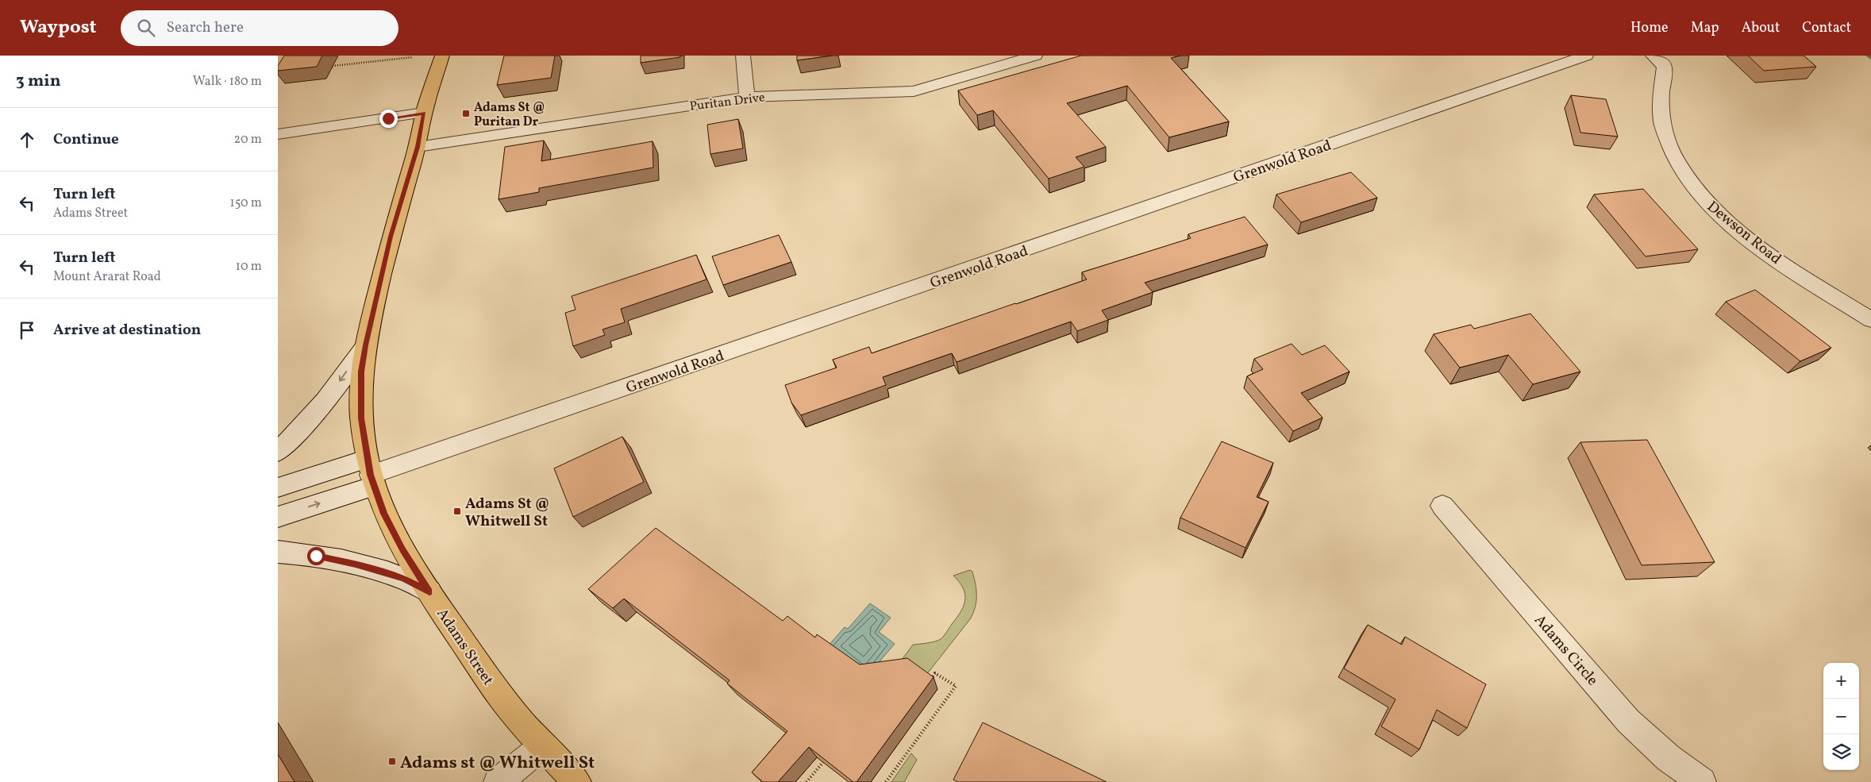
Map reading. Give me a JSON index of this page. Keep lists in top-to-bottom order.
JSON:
{
  "streets": {
    "main road": ["Adams Street"],
    "street": [
      "Puritan Drive",
      "Grenwold Road",
      "Dewson Road",
      "Adams Circle"
    ]
  },
  "crossings": [
    ["Puritan Drive", "Adams Street"],
    ["Grenwold Road", "Adams Street"]
  ],
  "places": {
    "transit": ["Adams St @ Puritan Dr", "Adams St @ Whitwell St", "Adams st @ Whitwell St"]
  },
  "page": {
    "header": "Waypost",
    "search": "Search here",
    "nav": [
      "Home",
      "Map",
      "About",
      "Contact"
    ],
    "heading": ["3 min", "Walk · 180 m"],
    "list": [
      ["Continue", "20 m"],
      ["Turn left", "Adams Street", "150 m"],
      ["Turn left", "Mount Ararat Road", "10 m"],
      "Arrive at destination"
    ],
    "map_buttons": ["+", "−"]
  }
}
